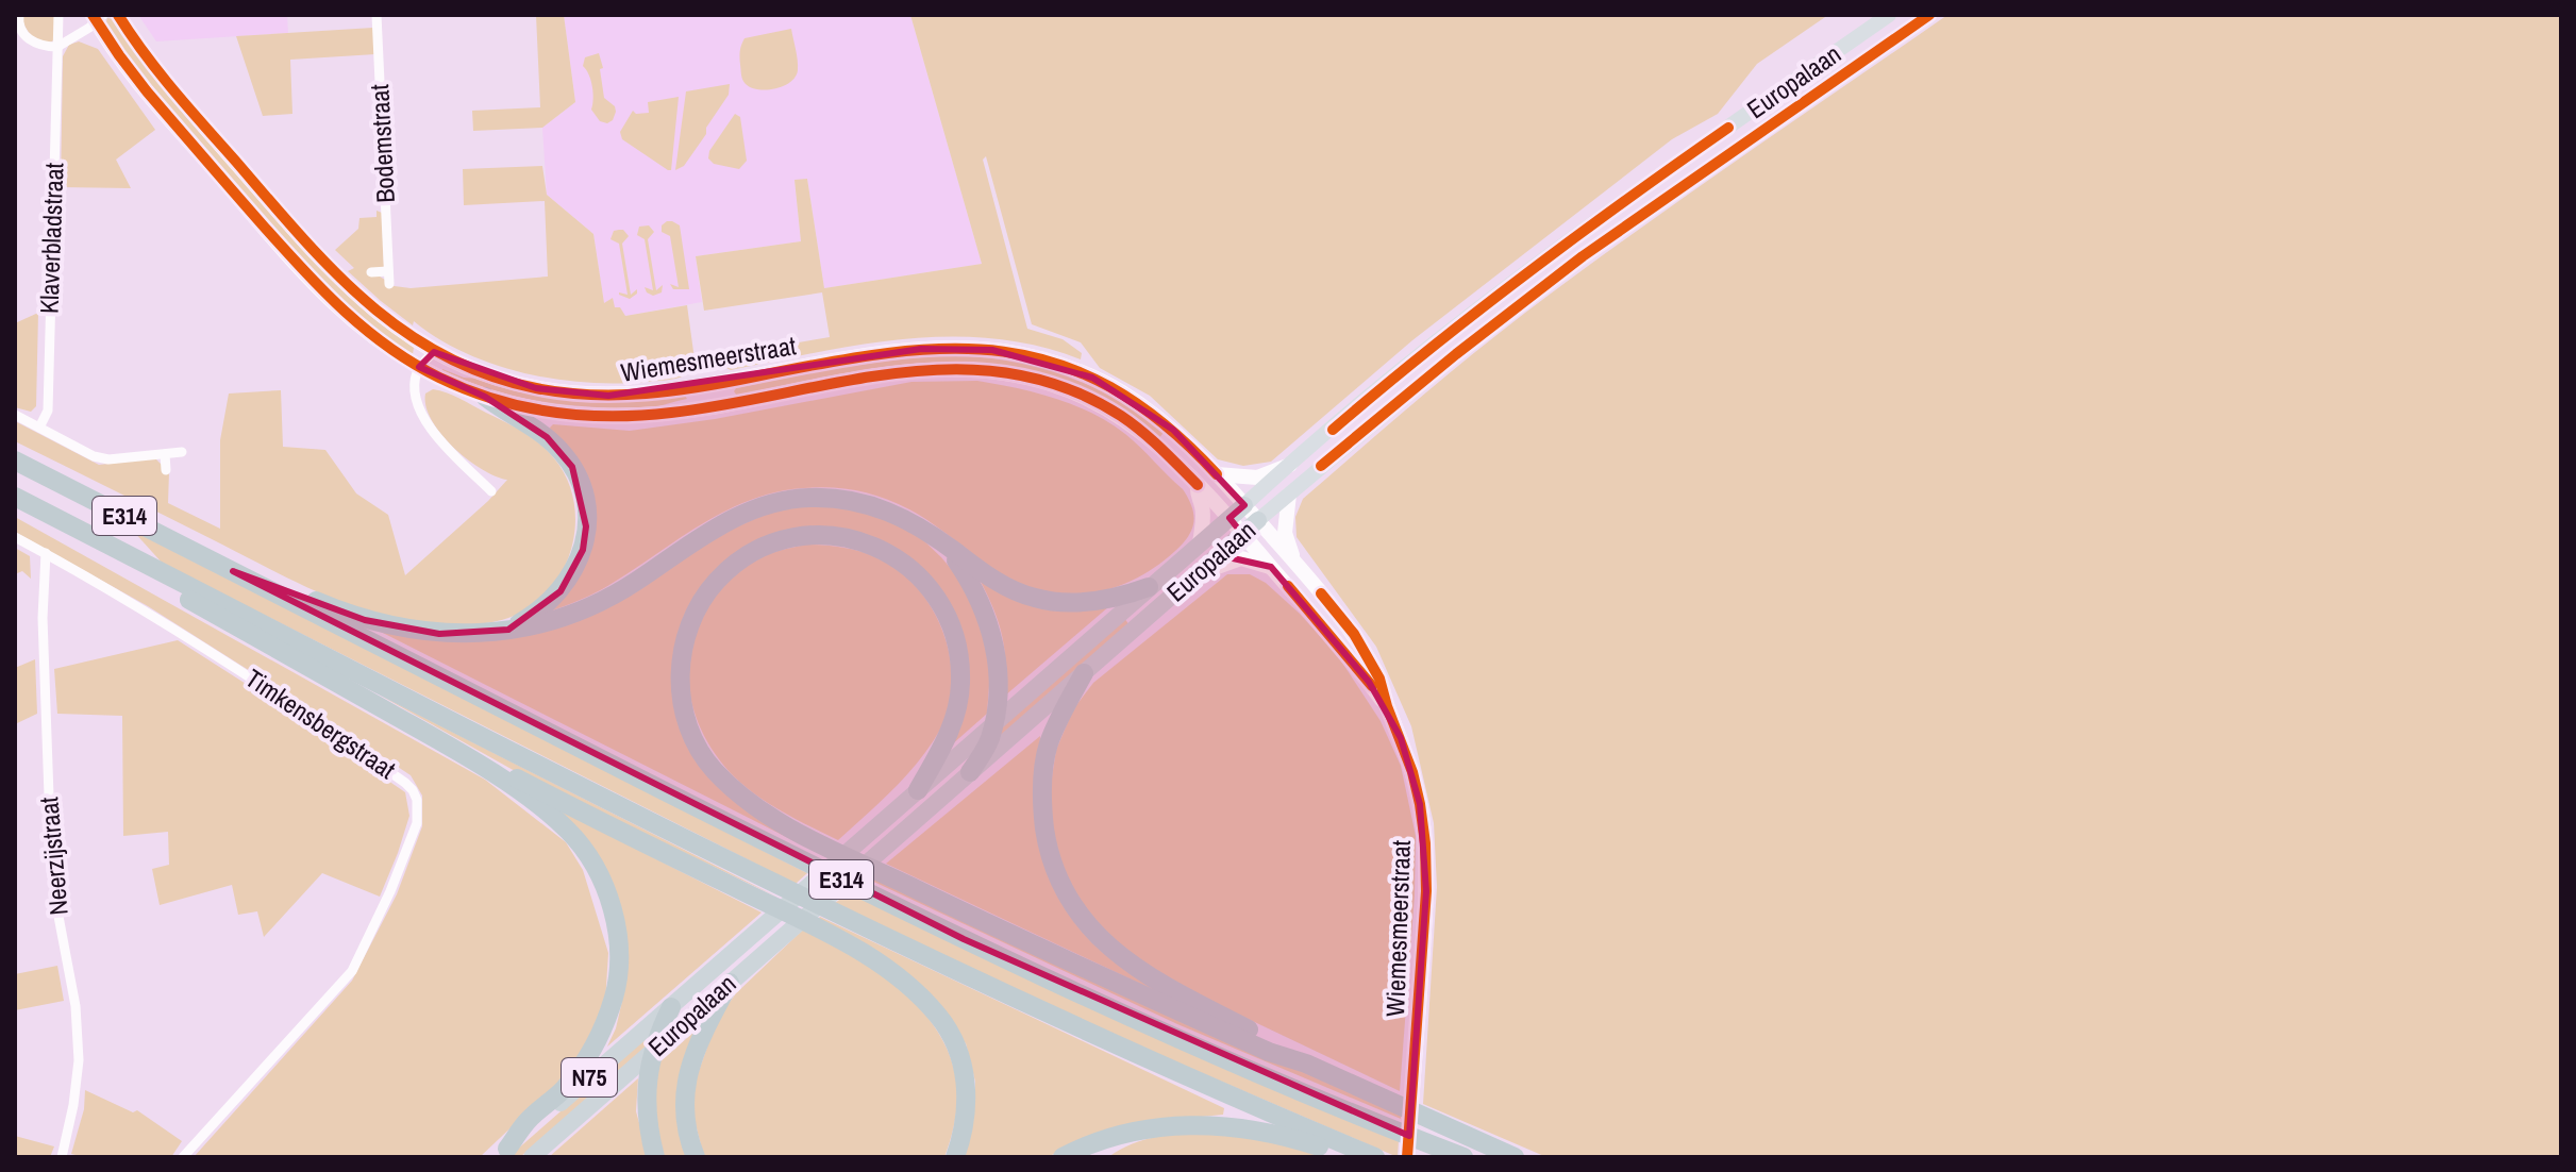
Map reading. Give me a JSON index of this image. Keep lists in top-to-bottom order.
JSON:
{
  "streets": {
    "highway": ["Europalaan", "E314", "N75"],
    "main road": ["Wiemesmeerstraat"],
    "street": [
      "Bodemstraat",
      "Klaverbladstraat",
      "Timkensbergstraat",
      "Neerzijstraat"
    ]
  },
  "crossings": [
    ["Europalaan", "Wiemesmeerstraat"],
    ["Timkensbergstraat", "Neerzijstraat"]
  ]
}
